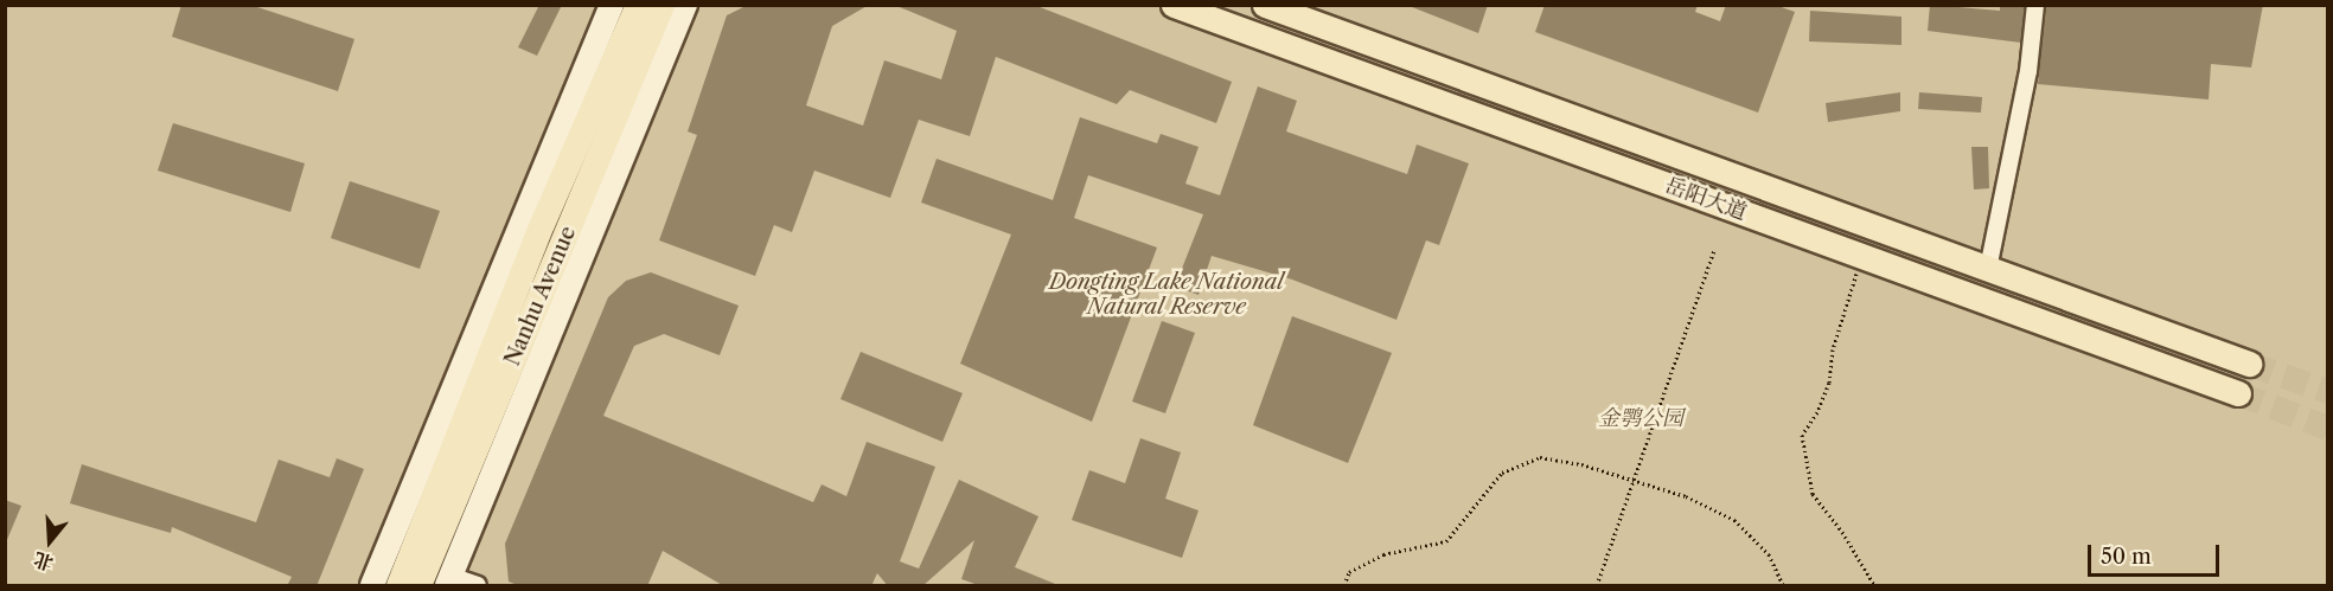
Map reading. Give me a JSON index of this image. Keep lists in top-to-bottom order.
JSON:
{
  "streets": {
    "main road": ["岳阳大道", "Nanhu Avenue"]
  },
  "parks": ["Dongting Lake National Natural Reserve", "金鹗公园"],
  "scale_bar": "50 m",
  "north": "bottom"
}
